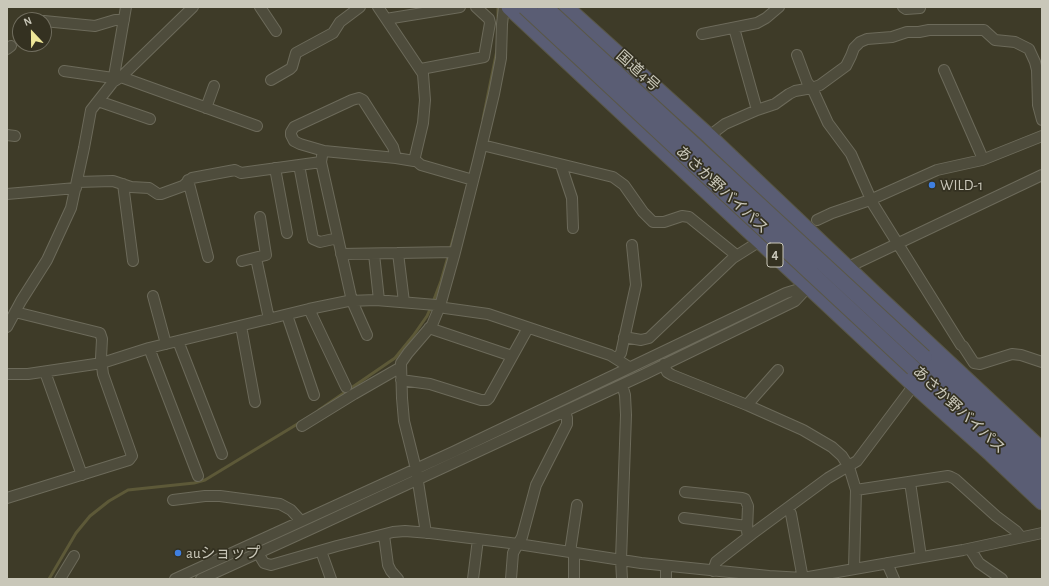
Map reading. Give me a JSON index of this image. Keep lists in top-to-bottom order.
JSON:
{
  "streets": {
    "highway": ["国道4号", "あさか野バイパス", "4"]
  },
  "places": ["WILD-1", "auショップ"],
  "north": "top"
}
